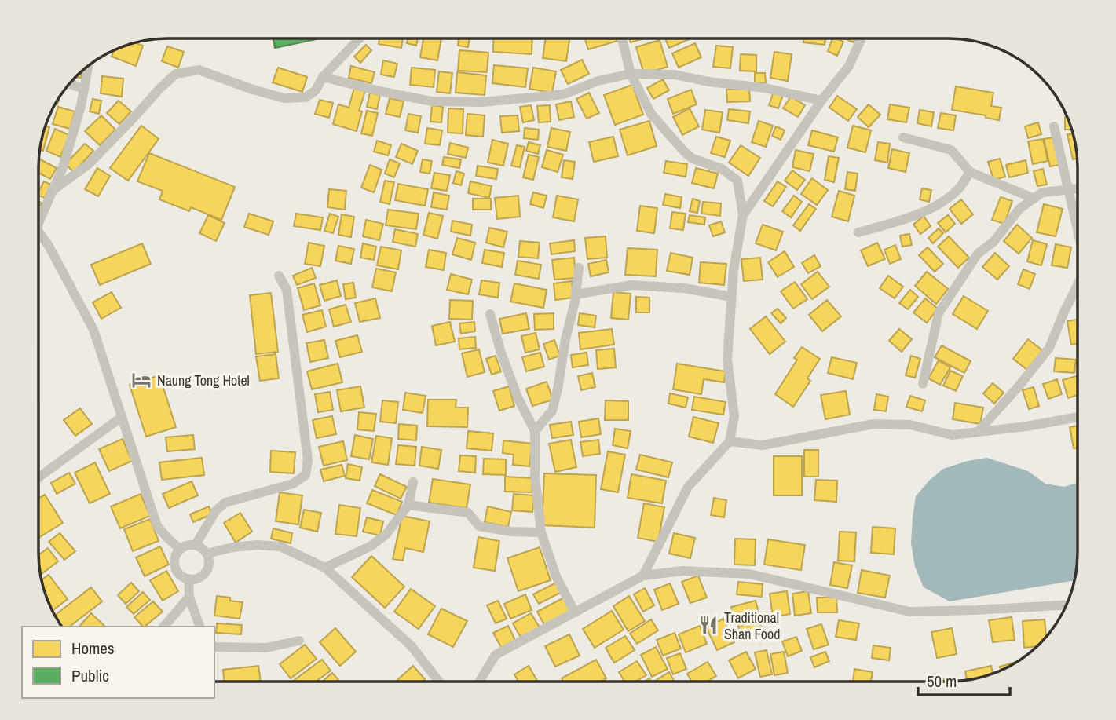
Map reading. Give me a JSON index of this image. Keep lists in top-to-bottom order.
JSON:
{
  "places": {
    "hotel": ["Naung Tong Hotel"],
    "restaurant": ["Traditional Shan Food"]
  },
  "legend": ["Homes", "Public"],
  "scale_bar": "50 m"
}
